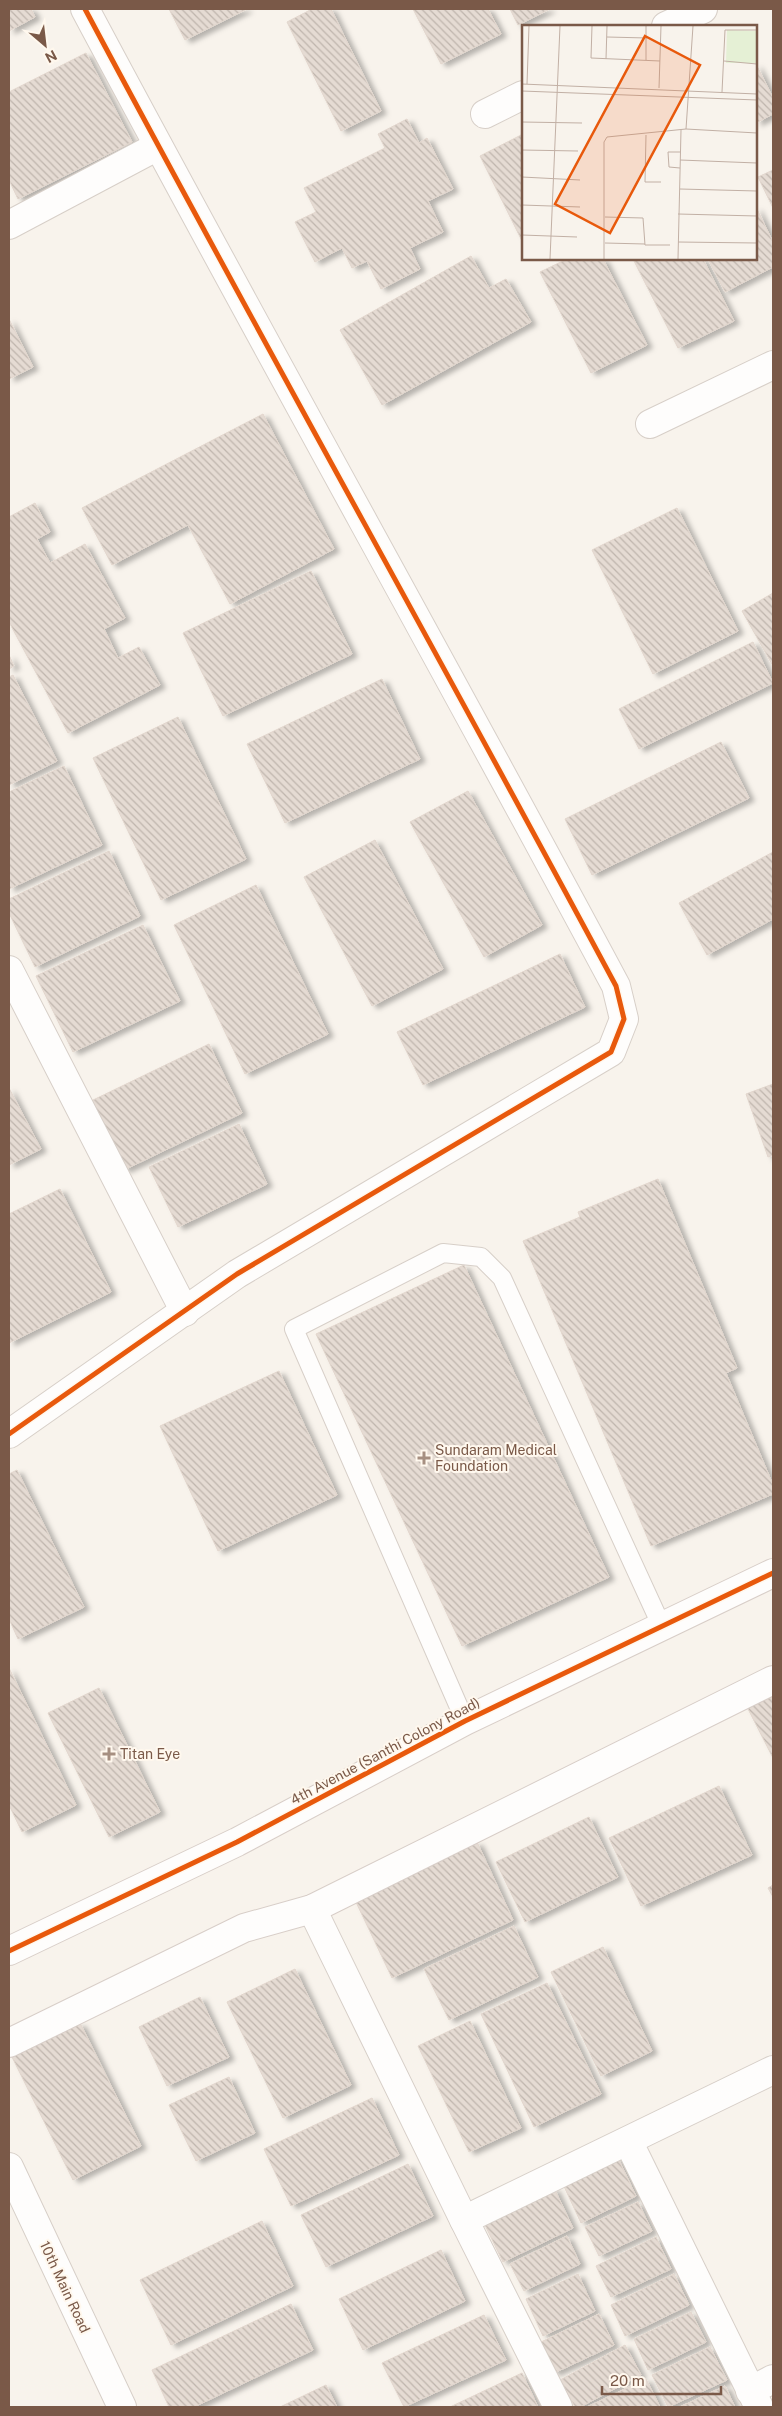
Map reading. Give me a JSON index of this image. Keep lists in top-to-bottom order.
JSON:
{
  "streets": {
    "street": ["4th Avenue (Santhi Colony Road)", "10th Main Road"]
  },
  "places": {
    "health": ["Sundaram Medical Foundation", "Titan Eye"]
  },
  "scale_bar": "20 m",
  "north": "bottom right"
}
